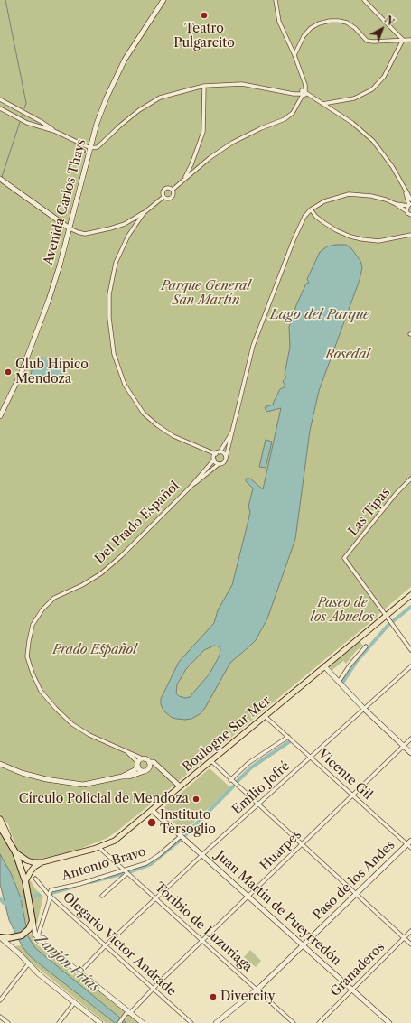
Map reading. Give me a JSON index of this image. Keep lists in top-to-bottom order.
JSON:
{
  "streets": {
    "main road": ["Boulogne Sur Mer"],
    "street": [
      "Avenida Carlos Thays",
      "Las Tipas",
      "Del Prado Español",
      "Vicente Gil",
      "Emilio Jofré",
      "Huarpes",
      "Antonio Bravo",
      "Paso de los Andes",
      "Juan Martín de Pueyrredón",
      "Toribio de Luzuriaga",
      "Olegario Víctor Andrade",
      "Granaderos"
    ]
  },
  "crossings": [
    ["Las Tipas", "Boulogne Sur Mer"],
    ["Boulogne Sur Mer", "Vicente Gil"],
    ["Boulogne Sur Mer", "Juan Martín de Pueyrredón"],
    ["Boulogne Sur Mer", "Toribio de Luzuriaga"],
    ["Vicente Gil", "Emilio Jofré"],
    ["Vicente Gil", "Huarpes"],
    ["Vicente Gil", "Paso de los Andes"],
    ["Emilio Jofré", "Juan Martín de Pueyrredón"],
    ["Emilio Jofré", "Toribio de Luzuriaga"],
    ["Emilio Jofré", "Olegario Víctor Andrade"],
    ["Huarpes", "Juan Martín de Pueyrredón"],
    ["Huarpes", "Toribio de Luzuriaga"],
    ["Huarpes", "Olegario Víctor Andrade"],
    ["Antonio Bravo", "Juan Martín de Pueyrredón"],
    ["Antonio Bravo", "Toribio de Luzuriaga"],
    ["Antonio Bravo", "Olegario Víctor Andrade"],
    ["Paso de los Andes", "Juan Martín de Pueyrredón"],
    ["Paso de los Andes", "Toribio de Luzuriaga"],
    ["Juan Martín de Pueyrredón", "Granaderos"]
  ],
  "water": ["Lago del Parque", "Zanjón Frías"],
  "parks": [
    "Parque General San Martín",
    "Rosedal",
    "Paseo de los Abuelos",
    "Prado Español"
  ],
  "places": [
    "Teatro Pulgarcito",
    "Club Hípico Mendoza",
    "Círculo Policial de Mendoza",
    "Instituto Tersoglio",
    "Divercity"
  ],
  "north": "top right"
}
